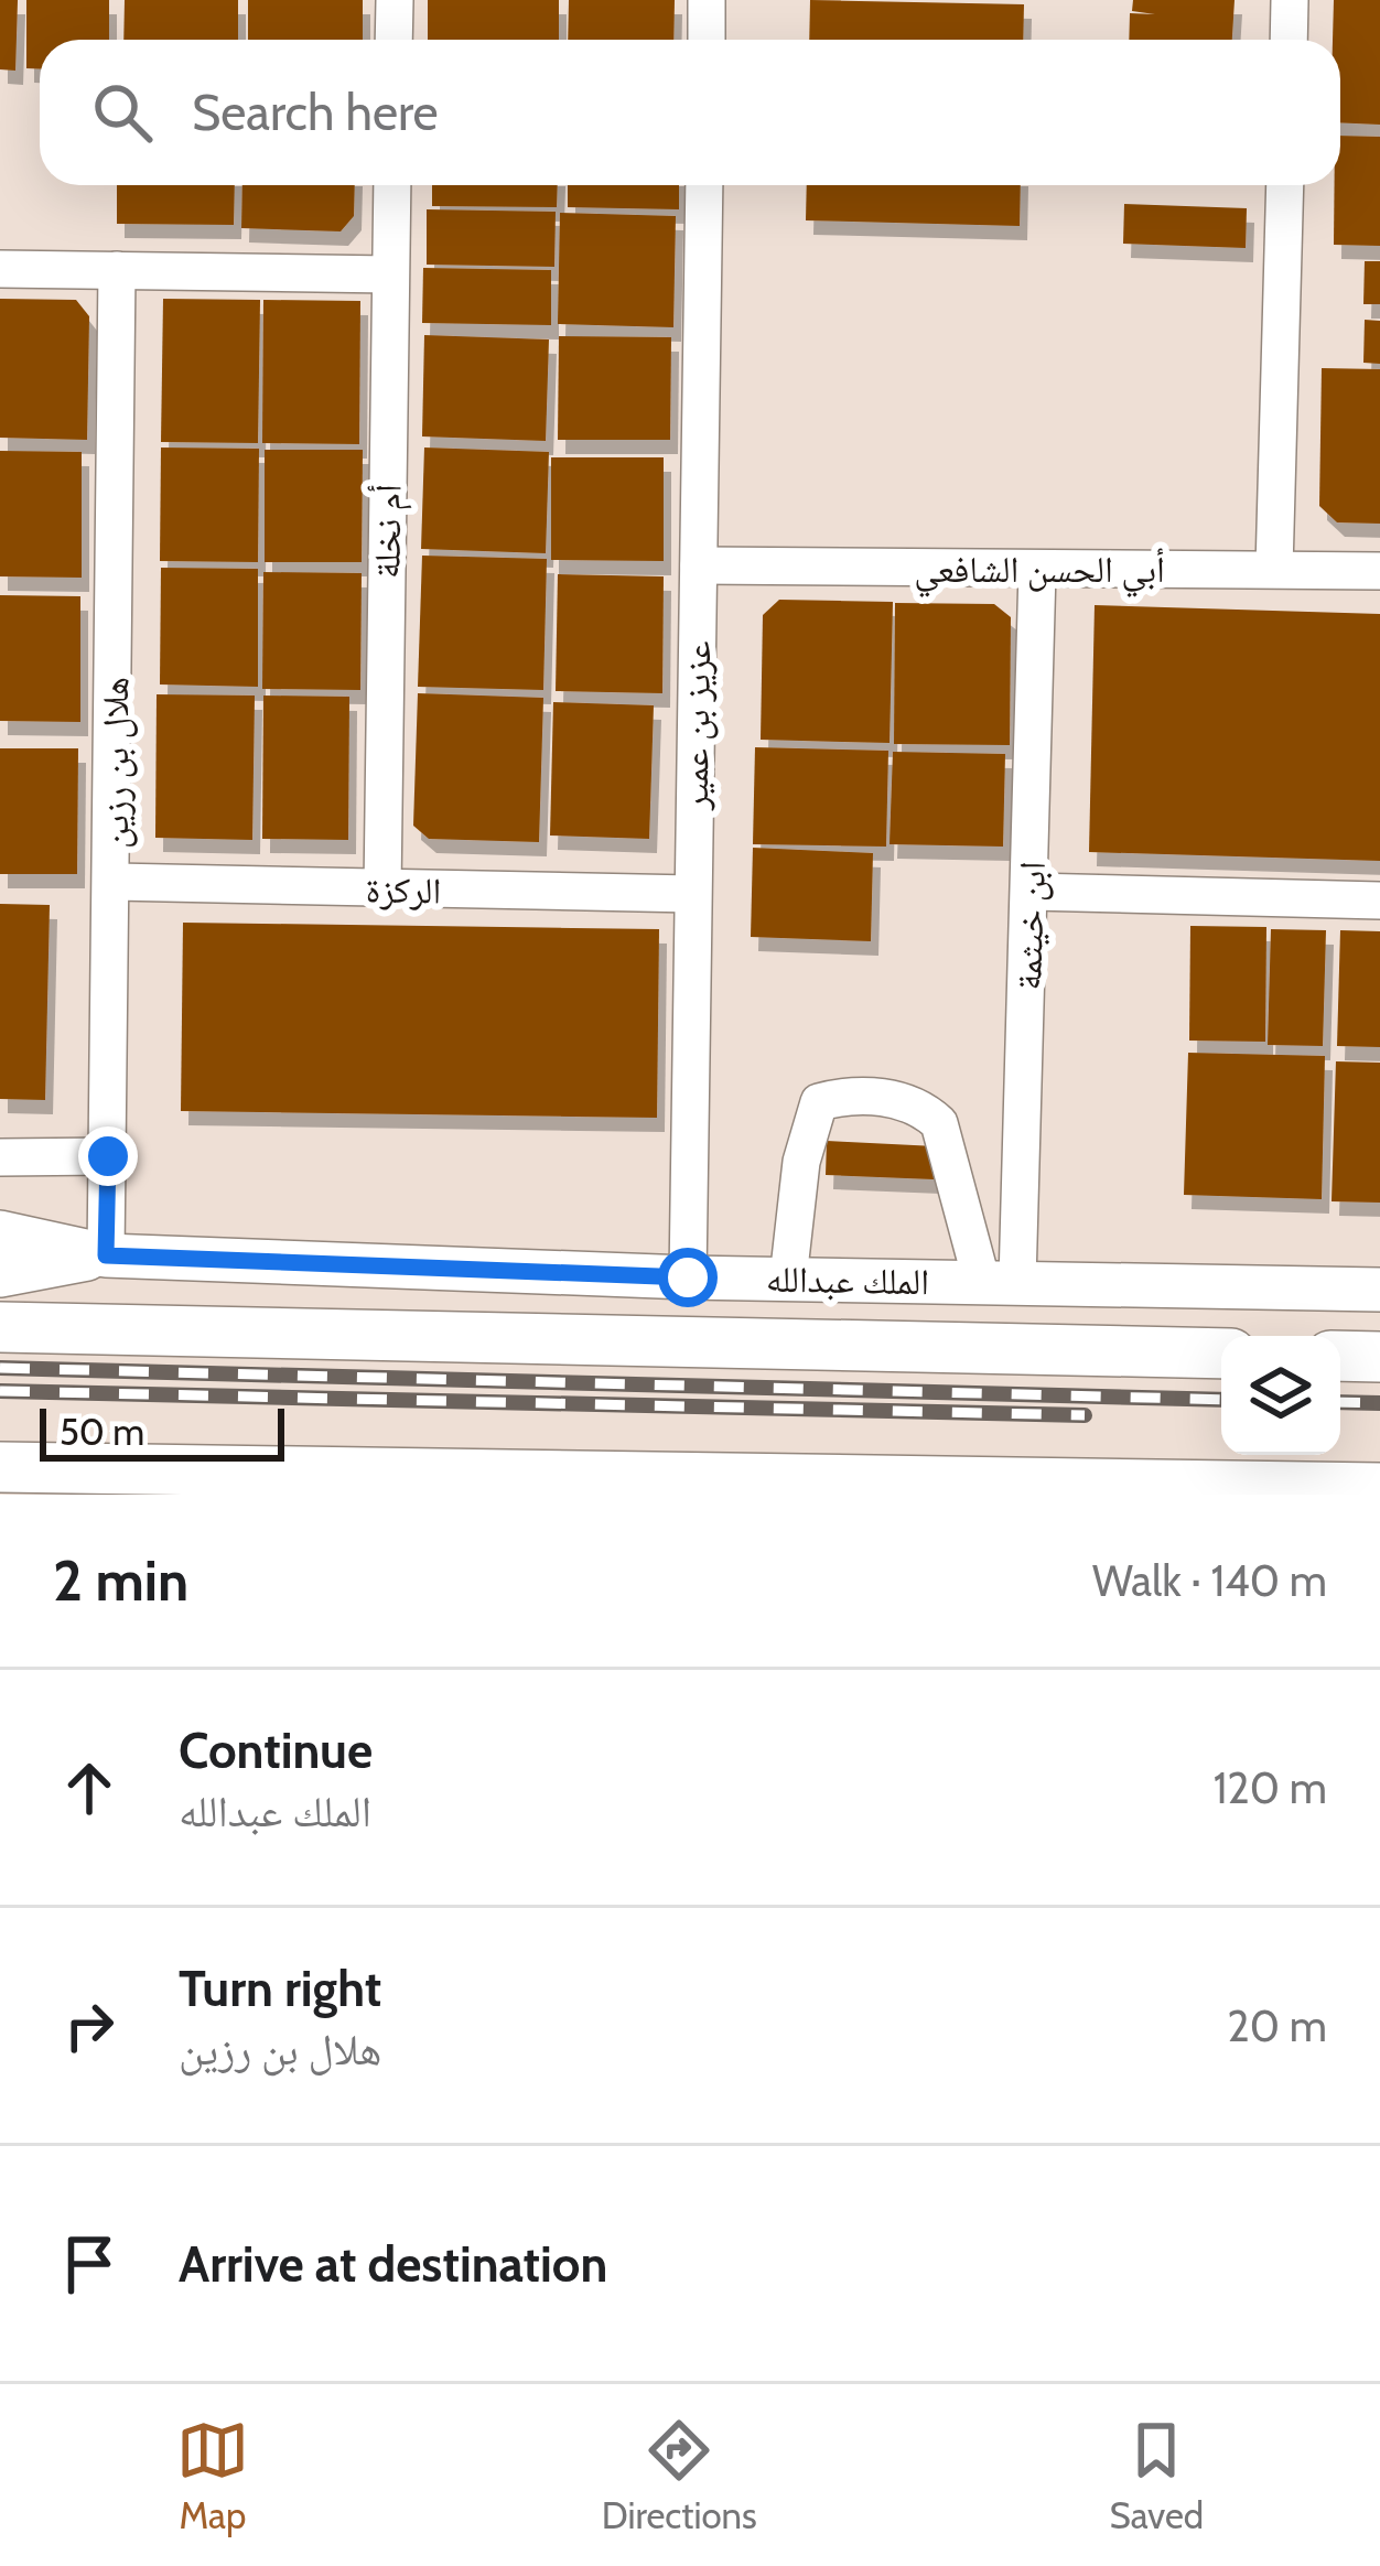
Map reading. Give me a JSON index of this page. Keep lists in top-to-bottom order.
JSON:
{
  "streets": {
    "highway": ["الملك عبدالله"],
    "street": [
      "أم نخلة",
      "أبي الحسن الشافعي",
      "عزيز بن عمير",
      "هلال بن رزين",
      "الركزة",
      "ابن خيثمة"
    ]
  },
  "crossings": [
    ["أم نخلة", "الركزة"],
    ["أبي الحسن الشافعي", "عزيز بن عمير"],
    ["أبي الحسن الشافعي", "ابن خيثمة"],
    ["عزيز بن عمير", "الركزة"],
    ["عزيز بن عمير", "الملك عبدالله"],
    ["هلال بن رزين", "الركزة"],
    ["هلال بن رزين", "الملك عبدالله"],
    ["ابن خيثمة", "الملك عبدالله"]
  ],
  "scale_bar": "50 m",
  "page": {
    "search": "Search here",
    "scale": "50 m",
    "heading": ["2 min", "Walk · 140 m"],
    "list": [
      ["Continue", "الملك عبدالله", "120 m"],
      ["Turn right", "هلال بن رزين", "20 m"],
      "Arrive at destination"
    ],
    "nav": ["Map", "Directions", "Saved"]
  }
}
